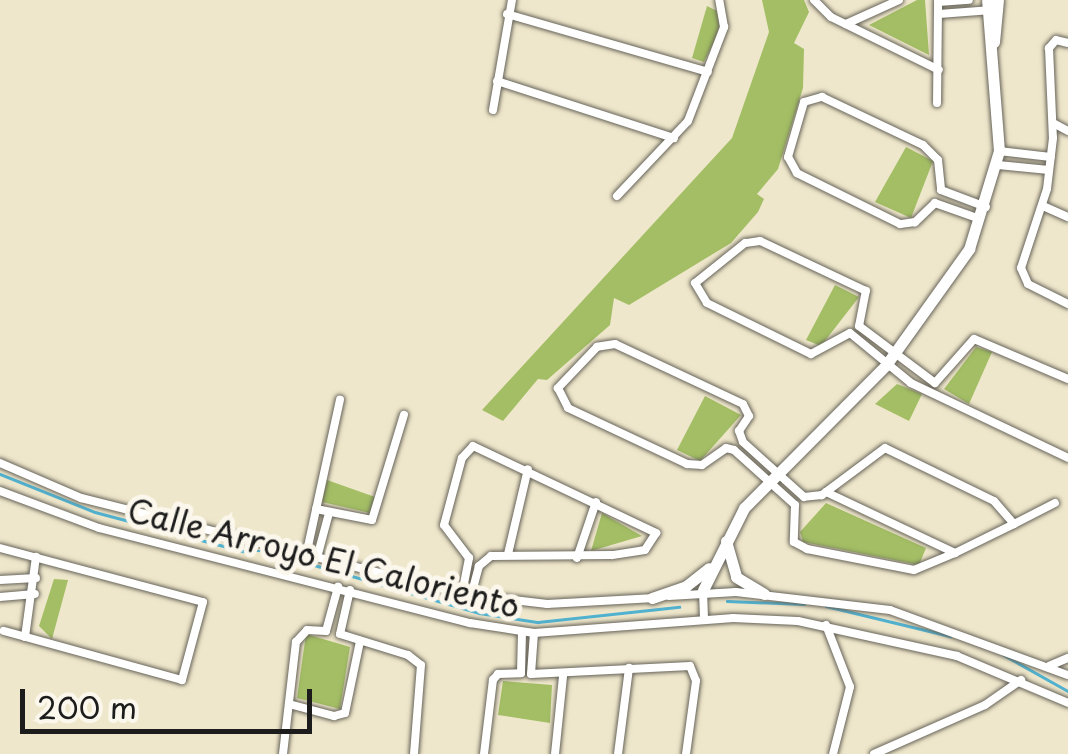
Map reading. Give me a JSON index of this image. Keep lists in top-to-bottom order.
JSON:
{
  "streets": {
    "street": ["Calle Arroyo El Caloriento"]
  },
  "scale_bar": "200 m"
}
